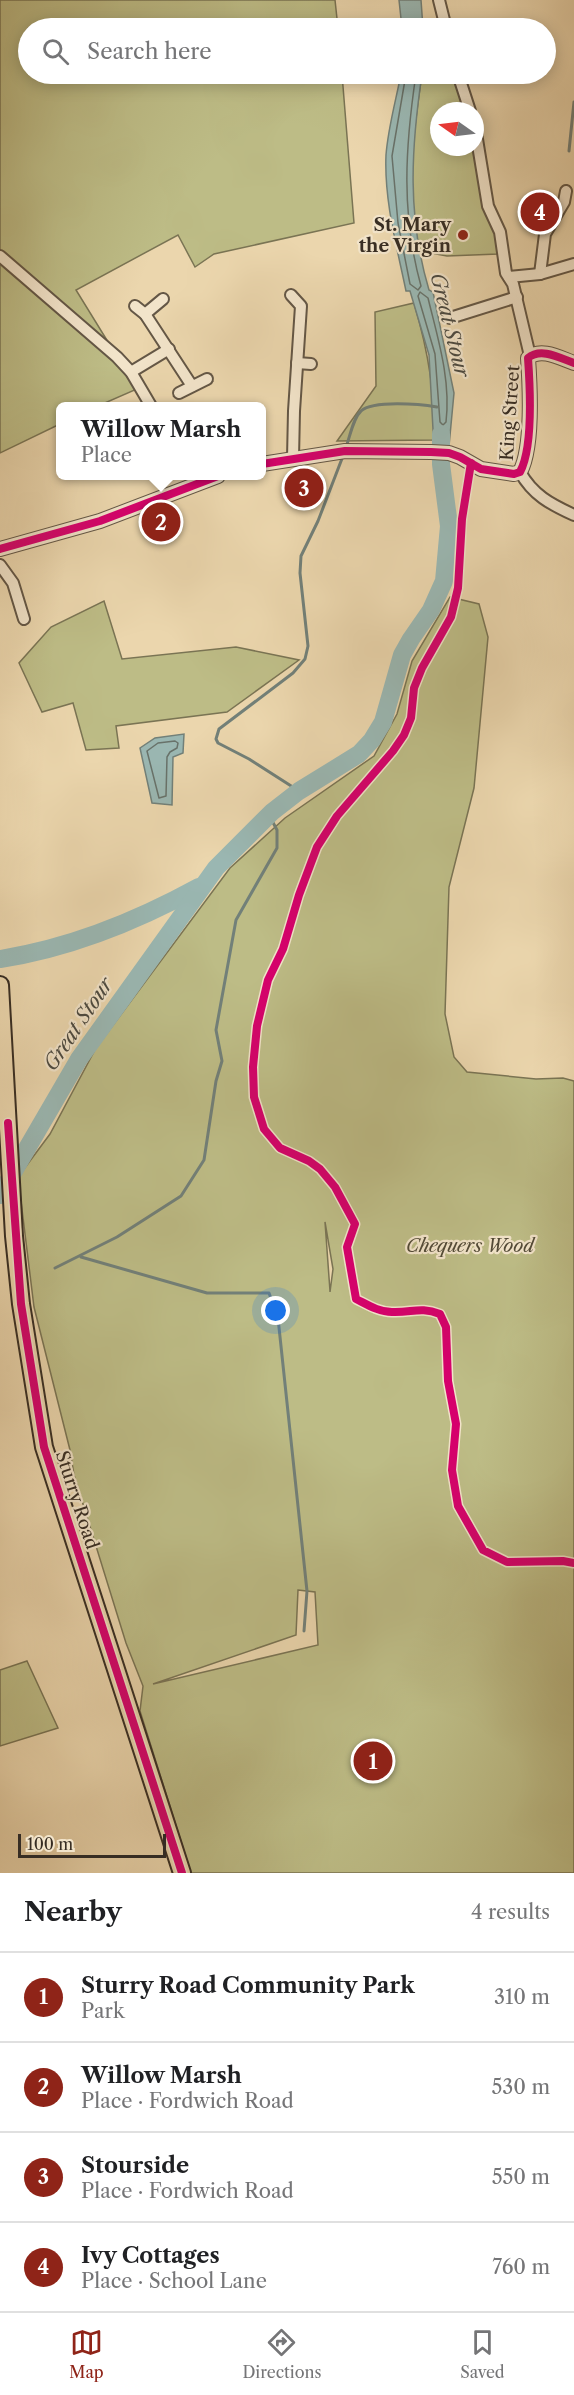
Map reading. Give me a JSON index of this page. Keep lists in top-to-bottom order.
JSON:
{
  "streets": {
    "highway": ["Sturry Road"],
    "street": ["King Street"]
  },
  "water": ["Great Stour"],
  "parks": ["Chequers Wood"],
  "places": ["St. Mary the Virgin"],
  "scale_bar": "100 m",
  "north": "left",
  "page": {
    "search": "Search here",
    "pins": [
      "4",
      "3",
      "2",
      "1"
    ],
    "popup": ["Willow Marsh", "Place"],
    "scale": "100 m",
    "heading": ["Nearby", "4 results"],
    "list": [
      {
        "mark": "1",
        "name": "Sturry Road Community Park",
        "note": "Park",
        "value": "310 m"
      },
      {
        "mark": "2",
        "name": "Willow Marsh",
        "note": "Place · Fordwich Road",
        "value": "530 m"
      },
      {
        "mark": "3",
        "name": "Stourside",
        "note": "Place · Fordwich Road",
        "value": "550 m"
      },
      {
        "mark": "4",
        "name": "Ivy Cottages",
        "note": "Place · School Lane",
        "value": "760 m"
      }
    ],
    "nav": ["Map", "Directions", "Saved"]
  }
}
